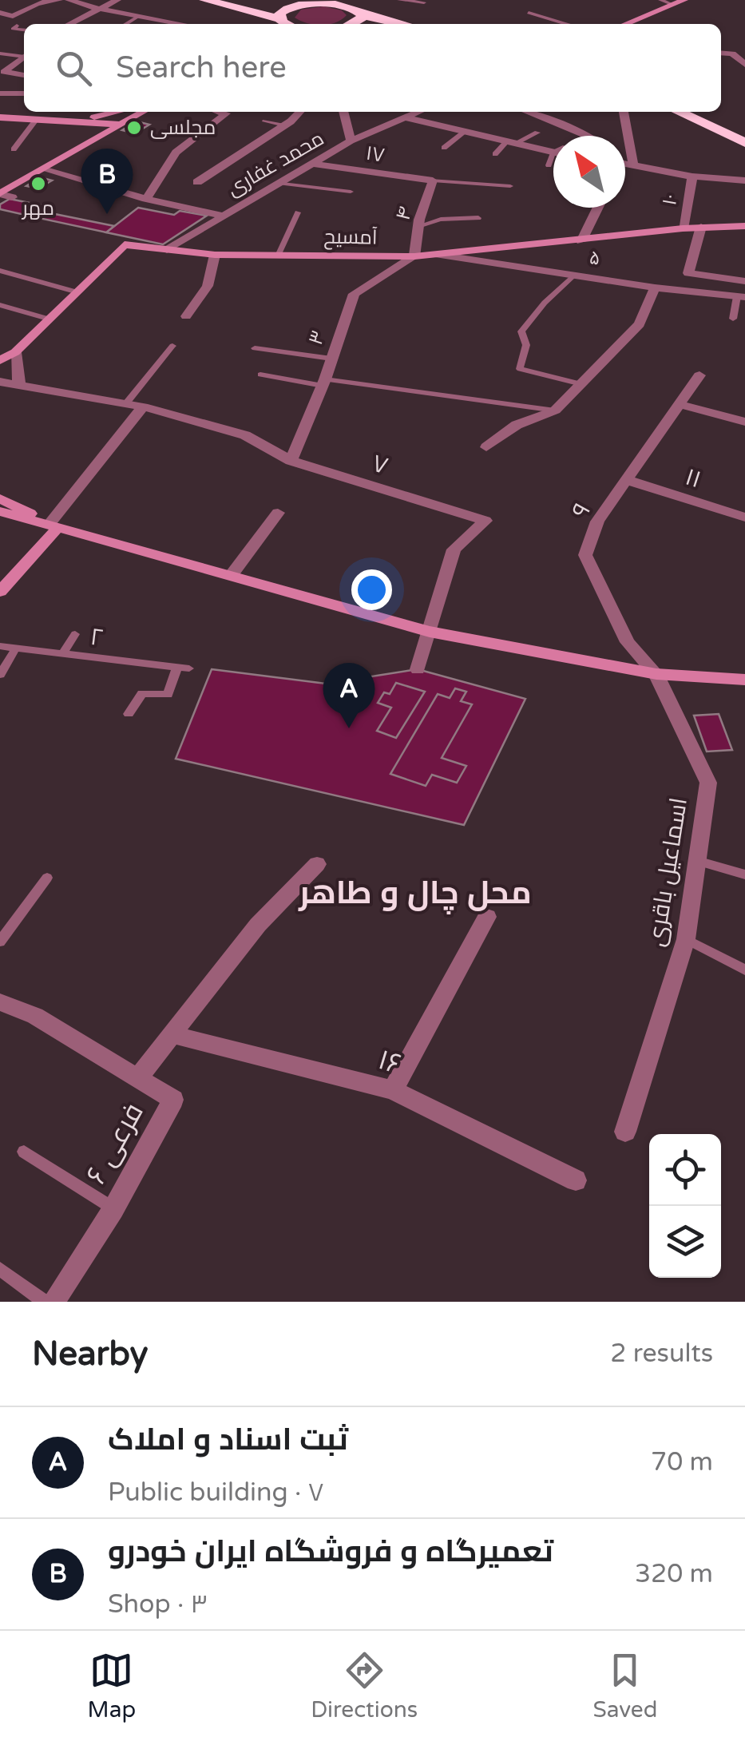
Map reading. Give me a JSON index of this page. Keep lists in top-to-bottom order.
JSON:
{
  "streets": {
    "street": [
      "۱۷",
      "محمد غفاری",
      "۱۰",
      "۴",
      "آمسیح",
      "۵",
      "۳",
      "۷",
      "۱۱",
      "۹",
      "اسماعیل باقری",
      "۱۶",
      "فرعی ۶"
    ],
    "lane": ["۲"]
  },
  "crossings": [
    ["۱۷", "محمد غفاری"],
    ["۱۷", "۴"],
    ["محمد غفاری", "آمسیح"],
    ["۱۰", "آمسیح"],
    ["۴", "آمسیح"],
    ["۴", "۳"],
    ["آمسیح", "۵"],
    ["آمسیح", "۳"],
    ["۳", "۷"],
    ["۱۱", "۹"],
    ["۹", "اسماعیل باقری"]
  ],
  "districts": ["محل چال و طاهر"],
  "places": ["مجلسی", "مهر"],
  "north": "top left",
  "page": {
    "search": "Search here",
    "pins": ["B", "A"],
    "heading": ["Nearby", "2 results"],
    "list": [
      {
        "mark": "A",
        "name": "ثبت اسناد و املاک",
        "note": "Public building · ۷",
        "value": "70 m"
      },
      {
        "mark": "B",
        "name": "تعمیرگاه و فروشگاه ایران خودرو",
        "note": "Shop · ۳",
        "value": "320 m"
      }
    ],
    "nav": ["Map", "Directions", "Saved"]
  }
}
